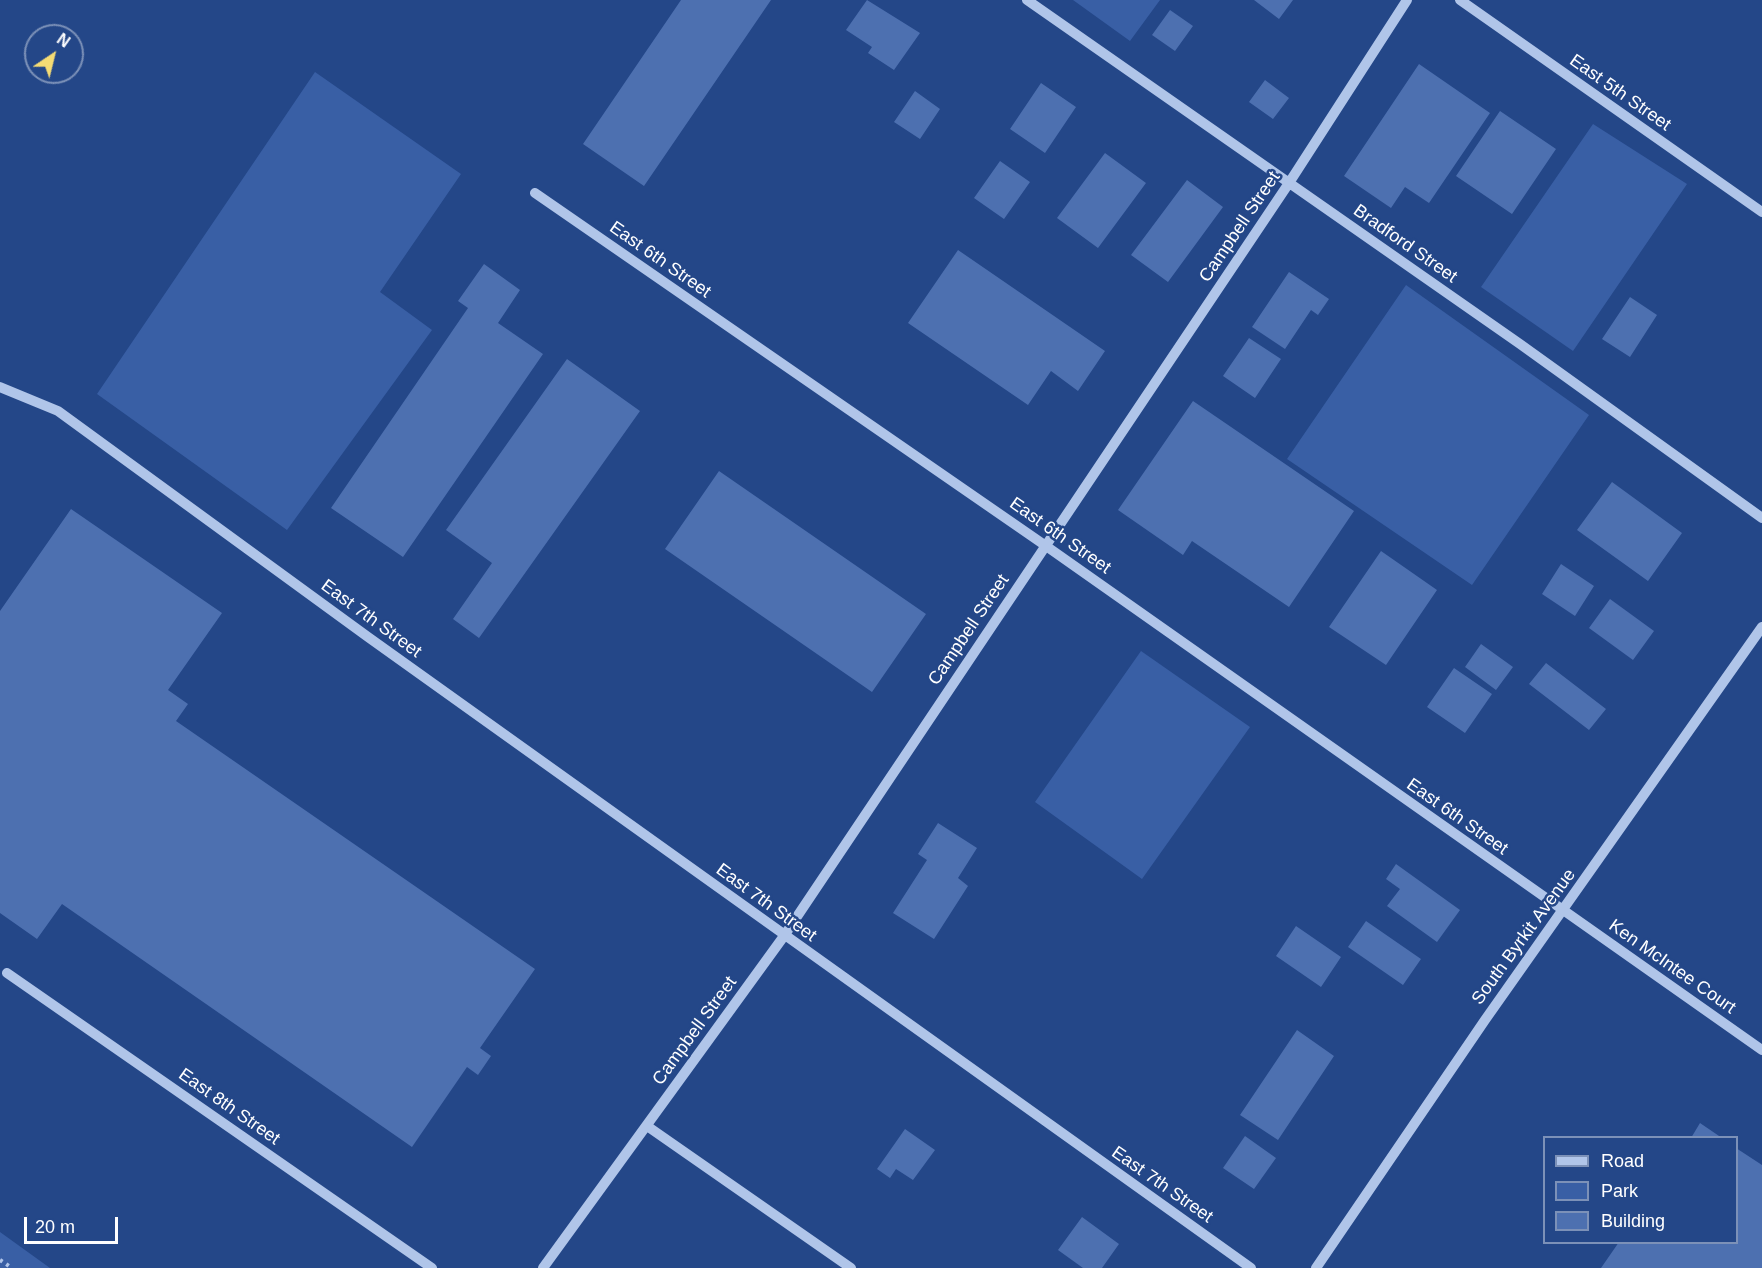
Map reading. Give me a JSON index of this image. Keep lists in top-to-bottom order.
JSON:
{
  "streets": {
    "street": [
      "East 5th Street",
      "Campbell Street",
      "Bradford Street",
      "East 6th Street",
      "East 7th Street",
      "South Byrkit Avenue",
      "Ken McIntee Court",
      "East 8th Street"
    ]
  },
  "crossings": [
    ["Campbell Street", "Bradford Street"],
    ["Campbell Street", "East 6th Street"],
    ["Campbell Street", "East 7th Street"],
    ["East 6th Street", "South Byrkit Avenue"],
    ["East 6th Street", "Ken McIntee Court"],
    ["South Byrkit Avenue", "Ken McIntee Court"]
  ],
  "legend": ["Road", "Park", "Building"],
  "scale_bar": "20 m",
  "north": "top right"
}
